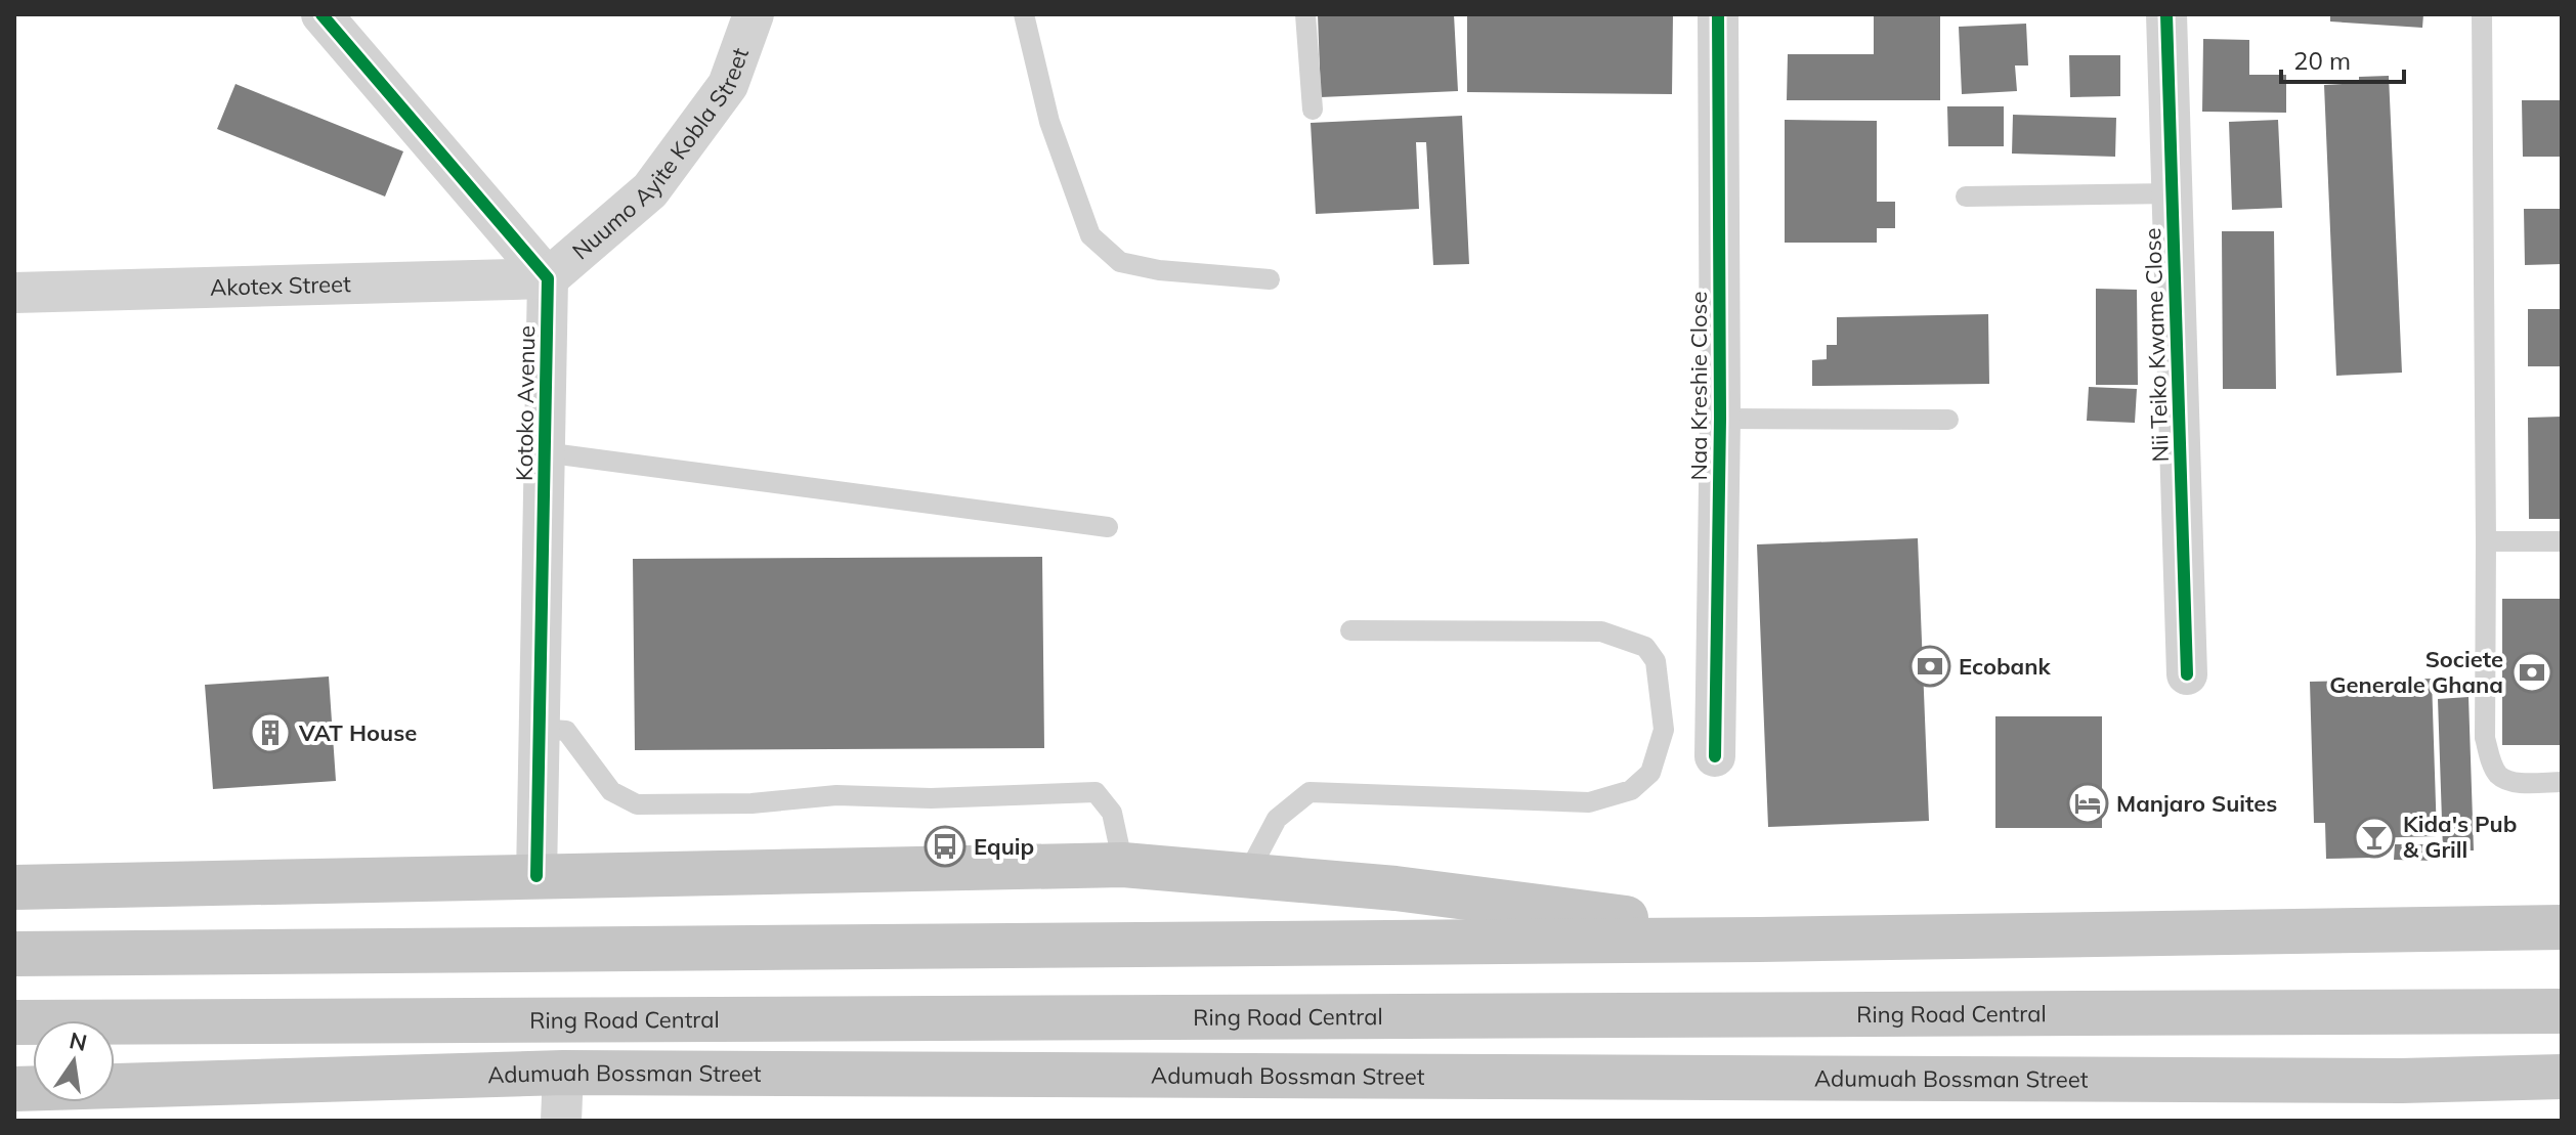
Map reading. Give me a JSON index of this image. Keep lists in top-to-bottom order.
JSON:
{
  "streets": {
    "main road": ["Ring Road Central", "Adumuah Bossman Street"],
    "street": [
      "Nuumo Ayite Kobla Street",
      "Akotex Street",
      "Nii Teiko Kwame Close",
      "Naa Kreshie Close",
      "Kotoko Avenue"
    ]
  },
  "crossings": [
    ["Nuumo Ayite Kobla Street", "Akotex Street"],
    ["Nuumo Ayite Kobla Street", "Kotoko Avenue"],
    ["Akotex Street", "Kotoko Avenue"]
  ],
  "places": {
    "bank": ["Ecobank", "Societe Generale Ghana"],
    "building": ["VAT House"],
    "hotel": ["Manjaro Suites"],
    "bar": ["Kida's Pub & Grill"],
    "bus stop": ["Equip"]
  },
  "scale_bar": "20 m",
  "north": "top"
}
